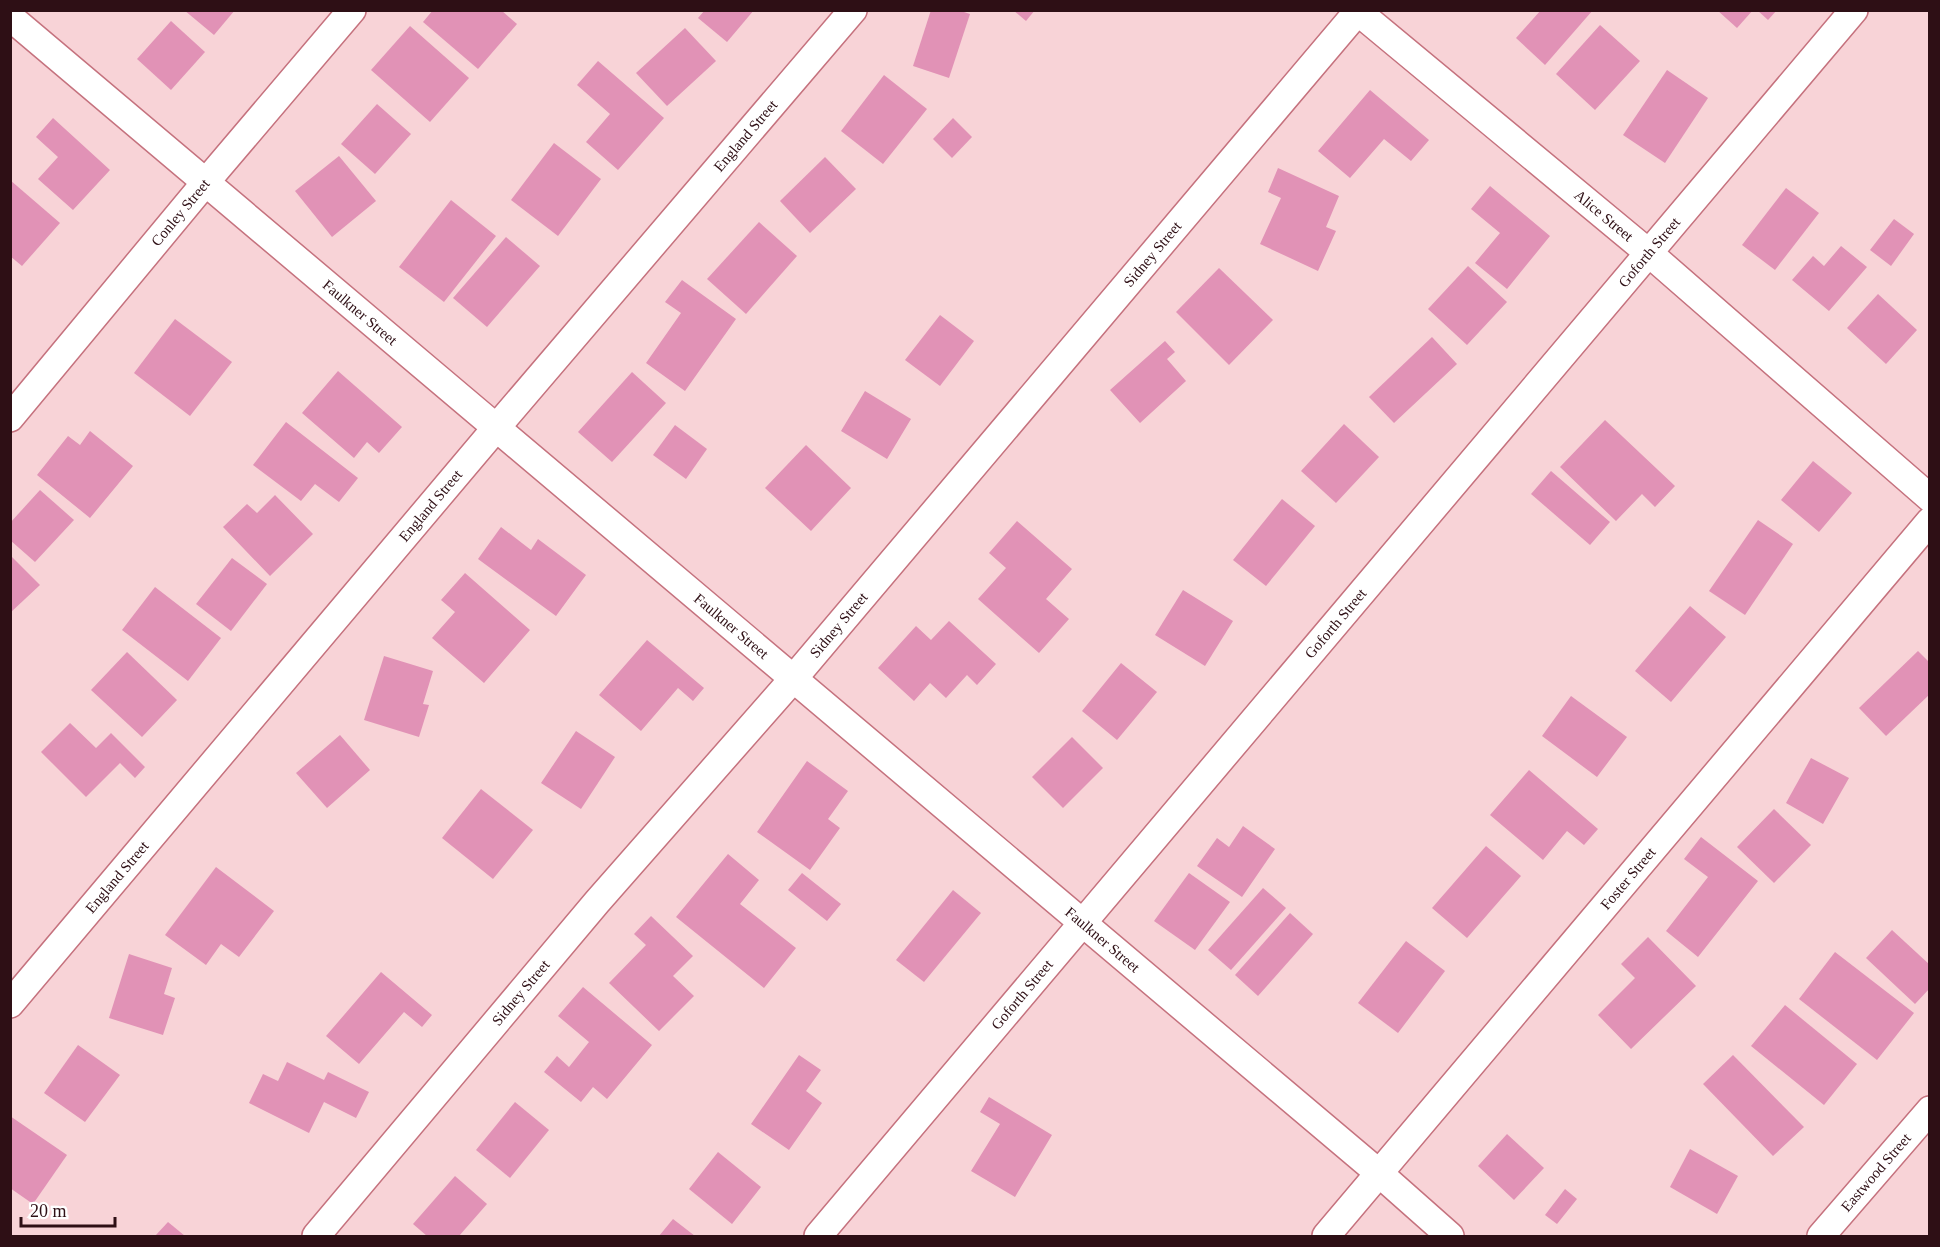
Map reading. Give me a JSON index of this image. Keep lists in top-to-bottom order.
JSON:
{
  "streets": {
    "street": [
      "England Street",
      "Conley Street",
      "Alice Street",
      "Goforth Street",
      "Sidney Street",
      "Faulkner Street",
      "Foster Street",
      "Eastwood Street"
    ]
  },
  "crossings": [
    ["England Street", "Faulkner Street"],
    ["Conley Street", "Faulkner Street"],
    ["Alice Street", "Goforth Street"],
    ["Alice Street", "Sidney Street"],
    ["Goforth Street", "Faulkner Street"],
    ["Sidney Street", "Faulkner Street"],
    ["Faulkner Street", "Foster Street"]
  ],
  "scale_bar": "20 m"
}
